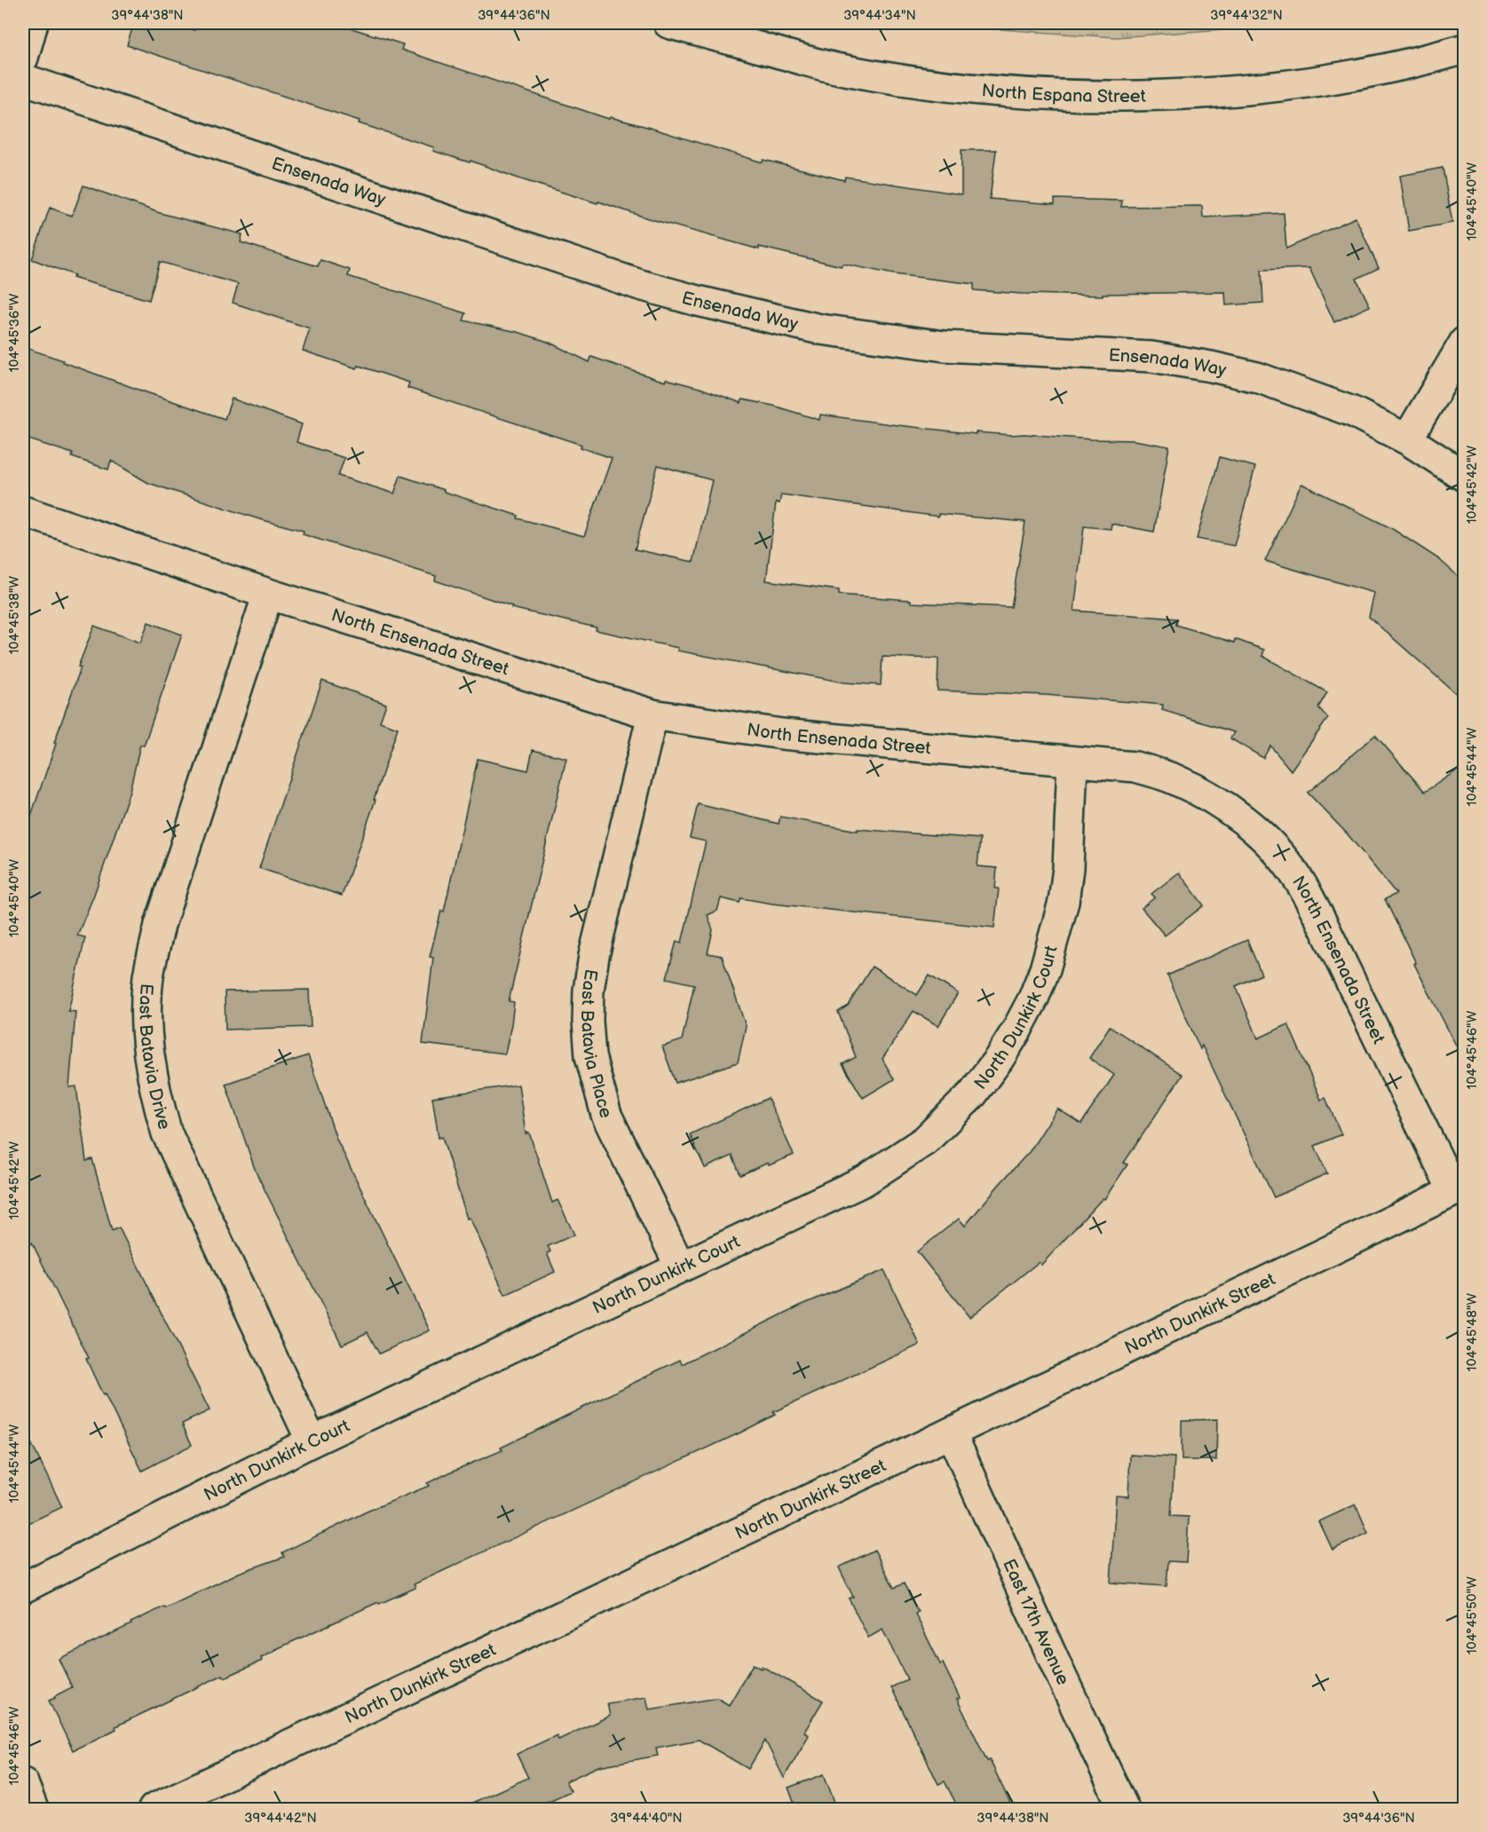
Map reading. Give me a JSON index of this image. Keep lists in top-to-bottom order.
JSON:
{
  "streets": {
    "street": [
      "North Espana Street",
      "Ensenada Way",
      "North Ensenada Street",
      "North Dunkirk Court",
      "East Batavia Place",
      "East Batavia Drive",
      "North Dunkirk Street",
      "East 17th Avenue"
    ]
  },
  "crossings": [
    ["North Ensenada Street", "North Dunkirk Court"],
    ["North Ensenada Street", "East Batavia Place"],
    ["North Ensenada Street", "East Batavia Drive"],
    ["North Ensenada Street", "North Dunkirk Street"],
    ["North Dunkirk Court", "East Batavia Place"],
    ["North Dunkirk Court", "East Batavia Drive"],
    ["North Dunkirk Street", "East 17th Avenue"]
  ],
  "coordinates": [
    "39°44'38\"N",
    "39°44'36\"N",
    "39°44'34\"N",
    "39°44'32\"N",
    "104°45'40\"W",
    "104°45'36\"W",
    "104°45'42\"W",
    "104°45'38\"W",
    "104°45'44\"W",
    "104°45'46\"W",
    "104°45'48\"W",
    "104°45'50\"W",
    "39°44'42\"N",
    "39°44'40\"N"
  ]
}
